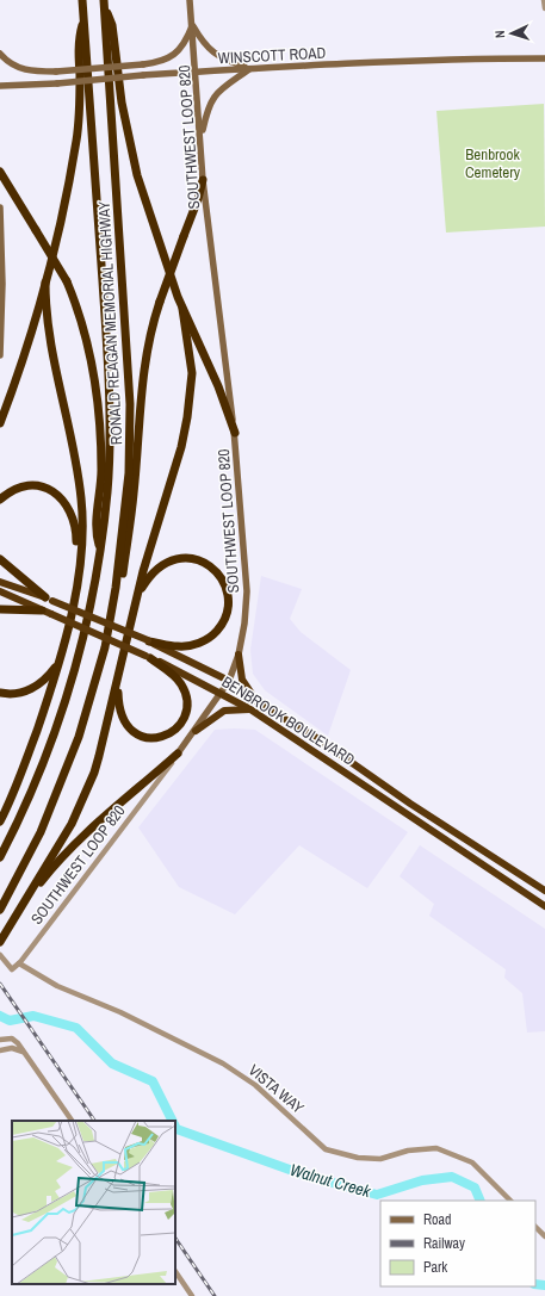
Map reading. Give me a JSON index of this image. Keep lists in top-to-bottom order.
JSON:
{
  "streets": {
    "highway": ["RONALD REAGAN MEMORIAL HIGHWAY", "BENBROOK BOULEVARD"],
    "main road": ["WINSCOTT ROAD", "SOUTHWEST LOOP 820"],
    "street": ["VISTA WAY"]
  },
  "crossings": [
    ["WINSCOTT ROAD", "SOUTHWEST LOOP 820"],
    ["SOUTHWEST LOOP 820", "BENBROOK BOULEVARD"],
    ["SOUTHWEST LOOP 820", "VISTA WAY"]
  ],
  "water": ["Walnut Creek"],
  "parks": ["Benbrook Cemetery"],
  "legend": ["Road", "Railway", "Park"],
  "north": "left"
}
